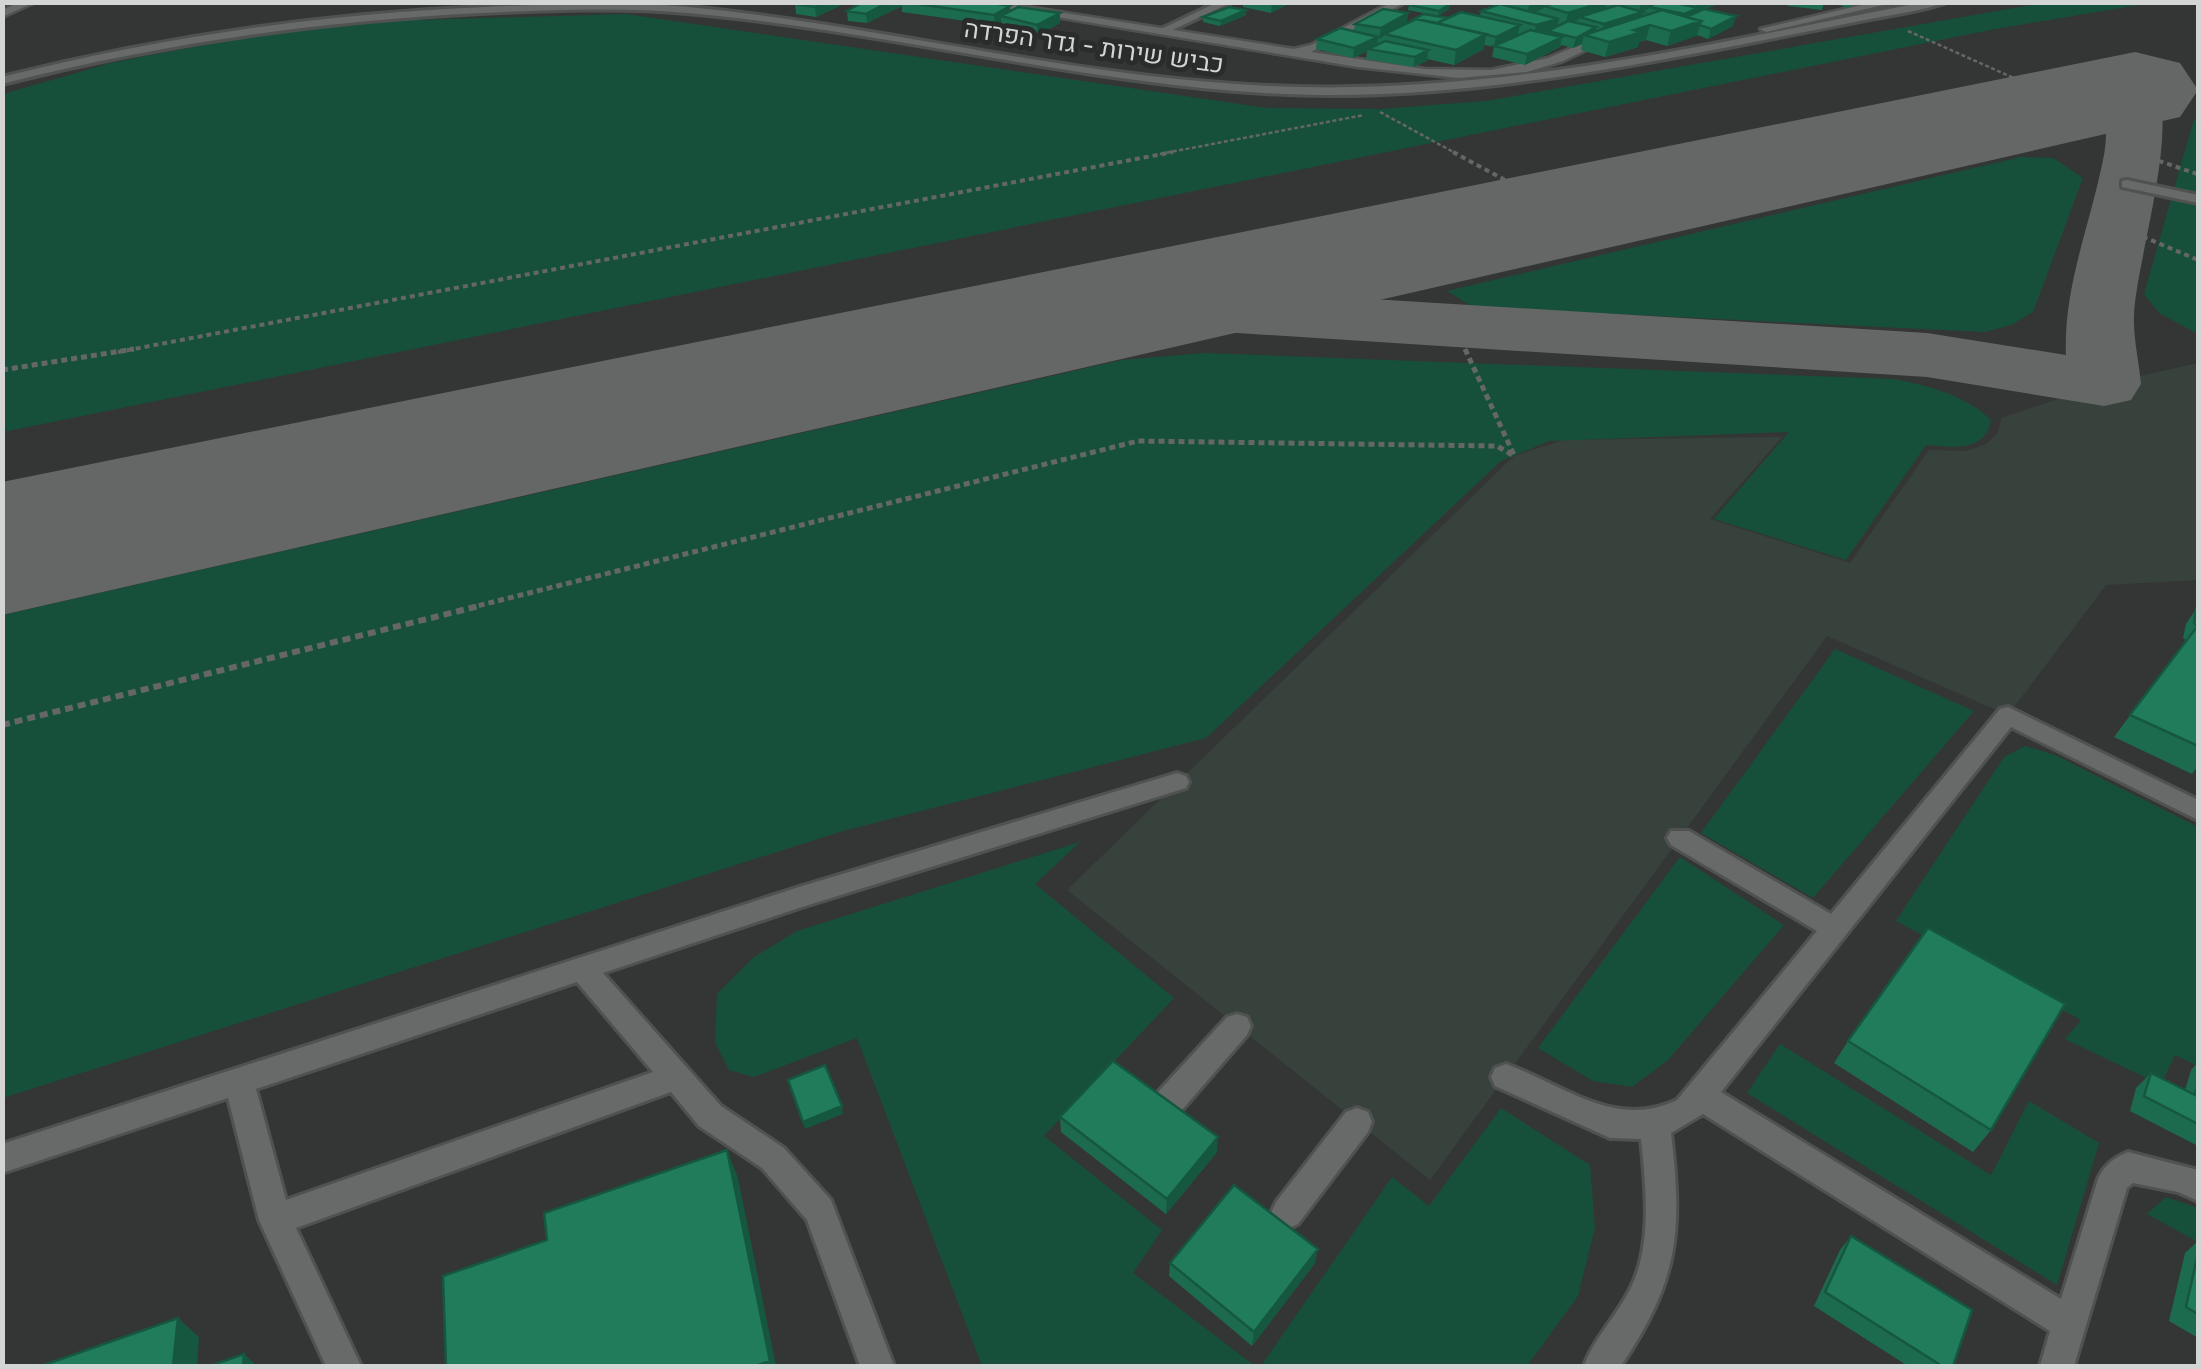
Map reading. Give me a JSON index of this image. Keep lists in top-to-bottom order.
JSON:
{
  "streets": {
    "lane": ["כביש שירות - גדר הפרדה"]
  }
}
